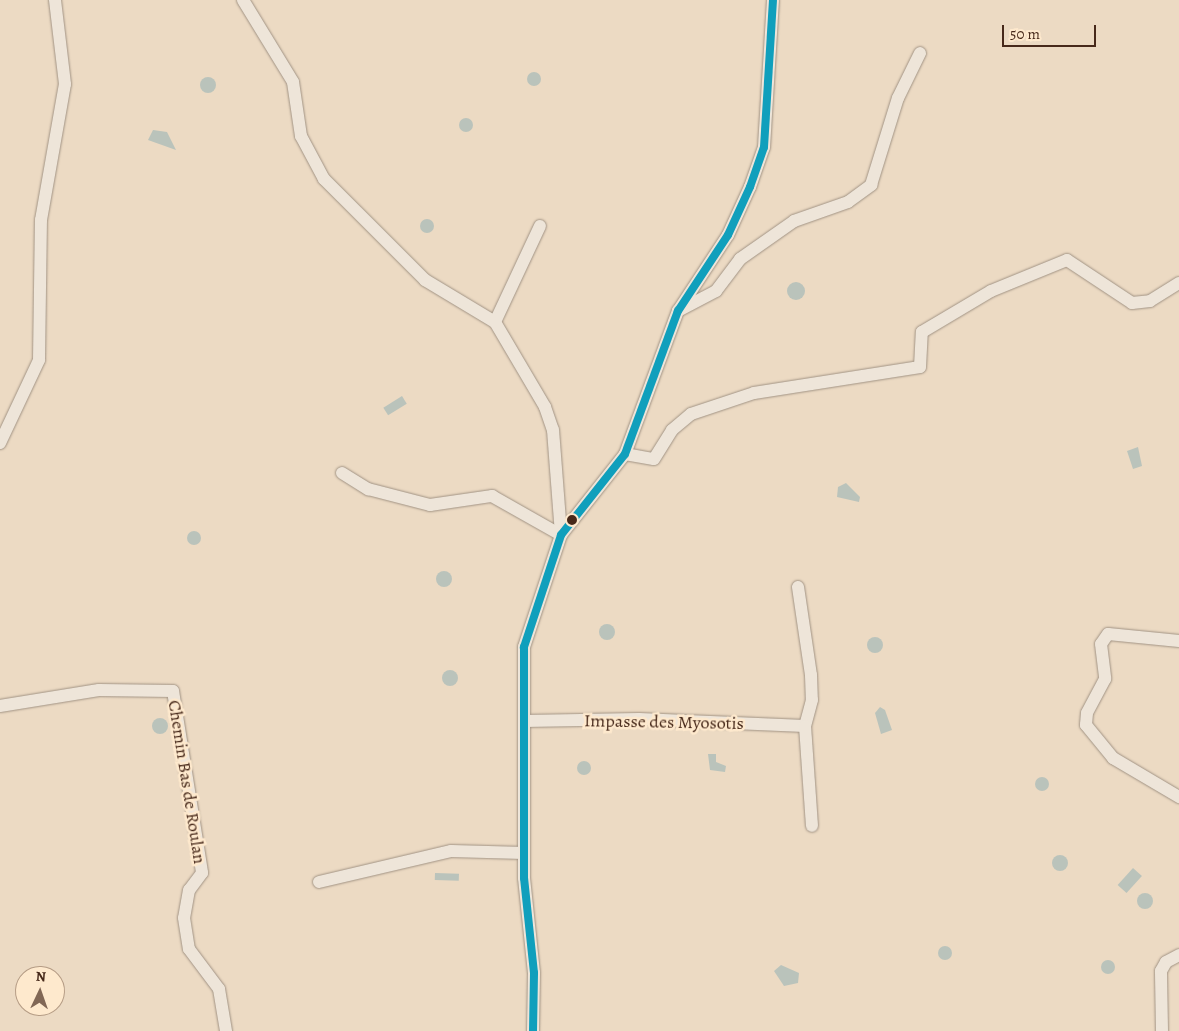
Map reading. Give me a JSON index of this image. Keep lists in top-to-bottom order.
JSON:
{
  "streets": {
    "street": ["Impasse des Myosotis", "Chemin Bas de Roulan"]
  },
  "scale_bar": "50 m",
  "north": "top"
}
